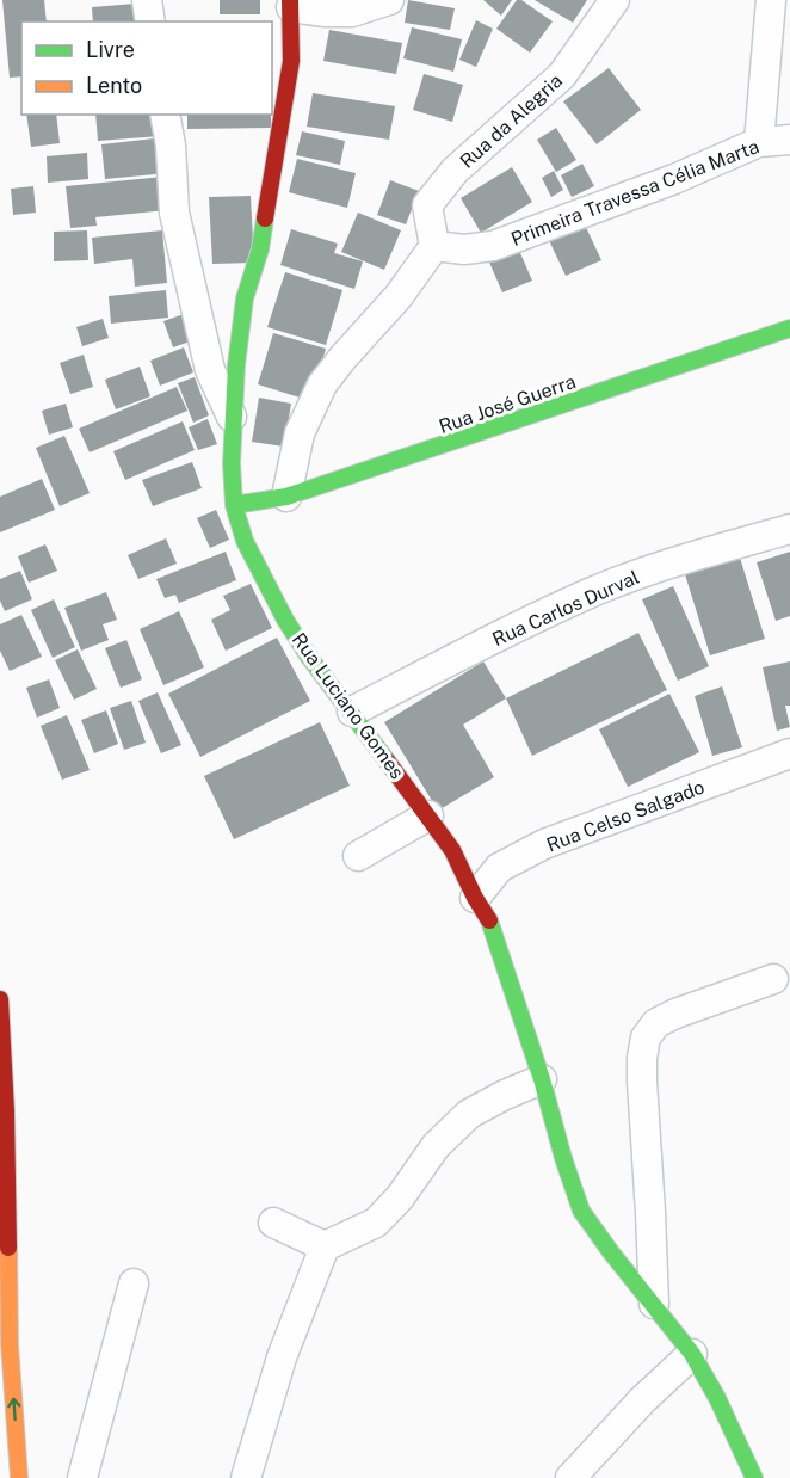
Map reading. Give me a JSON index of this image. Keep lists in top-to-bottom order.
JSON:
{
  "streets": {
    "street": [
      "Rua da Alegria",
      "Primeira Travessa Célia Marta",
      "Rua José Guerra",
      "Rua Carlos Durval",
      "Rua Luciano Gomes",
      "Rua Celso Salgado"
    ]
  },
  "crossings": [
    ["Rua da Alegria", "Primeira Travessa Célia Marta"],
    ["Rua José Guerra", "Rua Luciano Gomes"],
    ["Rua Carlos Durval", "Rua Luciano Gomes"],
    ["Rua Luciano Gomes", "Rua Celso Salgado"]
  ],
  "legend": ["Livre", "Lento"]
}
